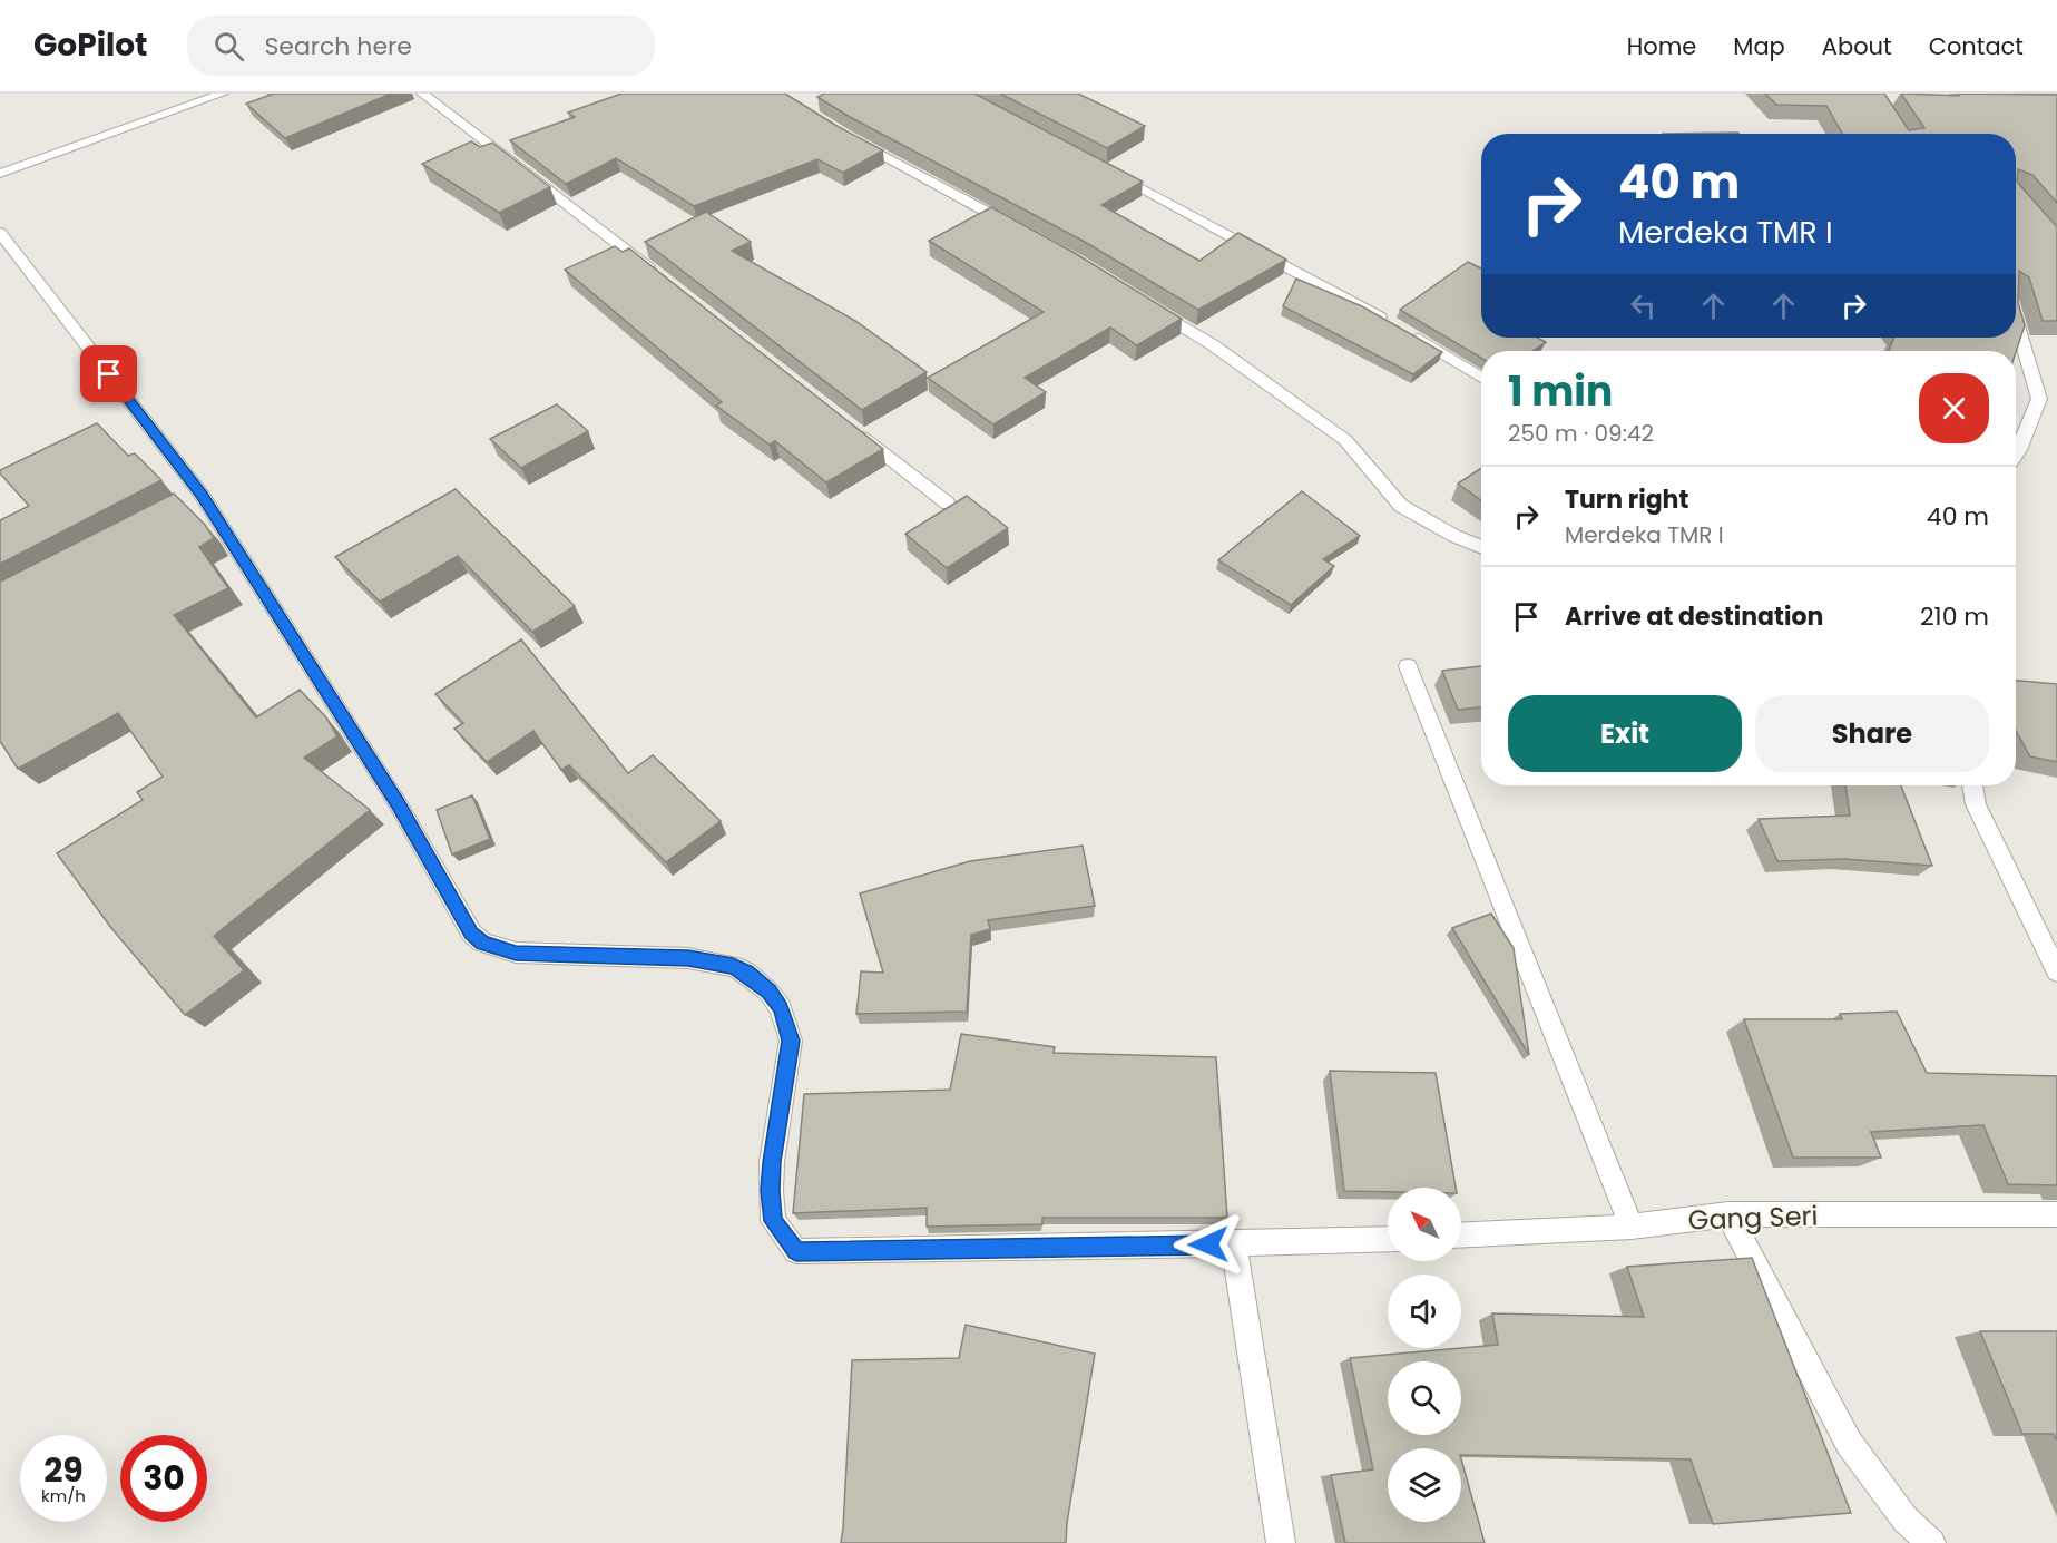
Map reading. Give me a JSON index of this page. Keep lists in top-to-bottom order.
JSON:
{
  "streets": {
    "street": ["Gang Seri"]
  },
  "north": "top left",
  "page": {
    "header": "GoPilot",
    "search": "Search here",
    "nav": [
      "Home",
      "Map",
      "About",
      "Contact"
    ],
    "turn": ["40 m", "Merdeka TMR I"],
    "heading": ["1 min", "250 m · 09:42"],
    "list": [
      {
        "name": "Turn right",
        "note": "Merdeka TMR I",
        "value": "40 m"
      },
      {
        "name": "Arrive at destination",
        "value": "210 m"
      }
    ],
    "buttons": ["Exit", "Share"],
    "speed": "29 km/h",
    "limit": "30"
  }
}
